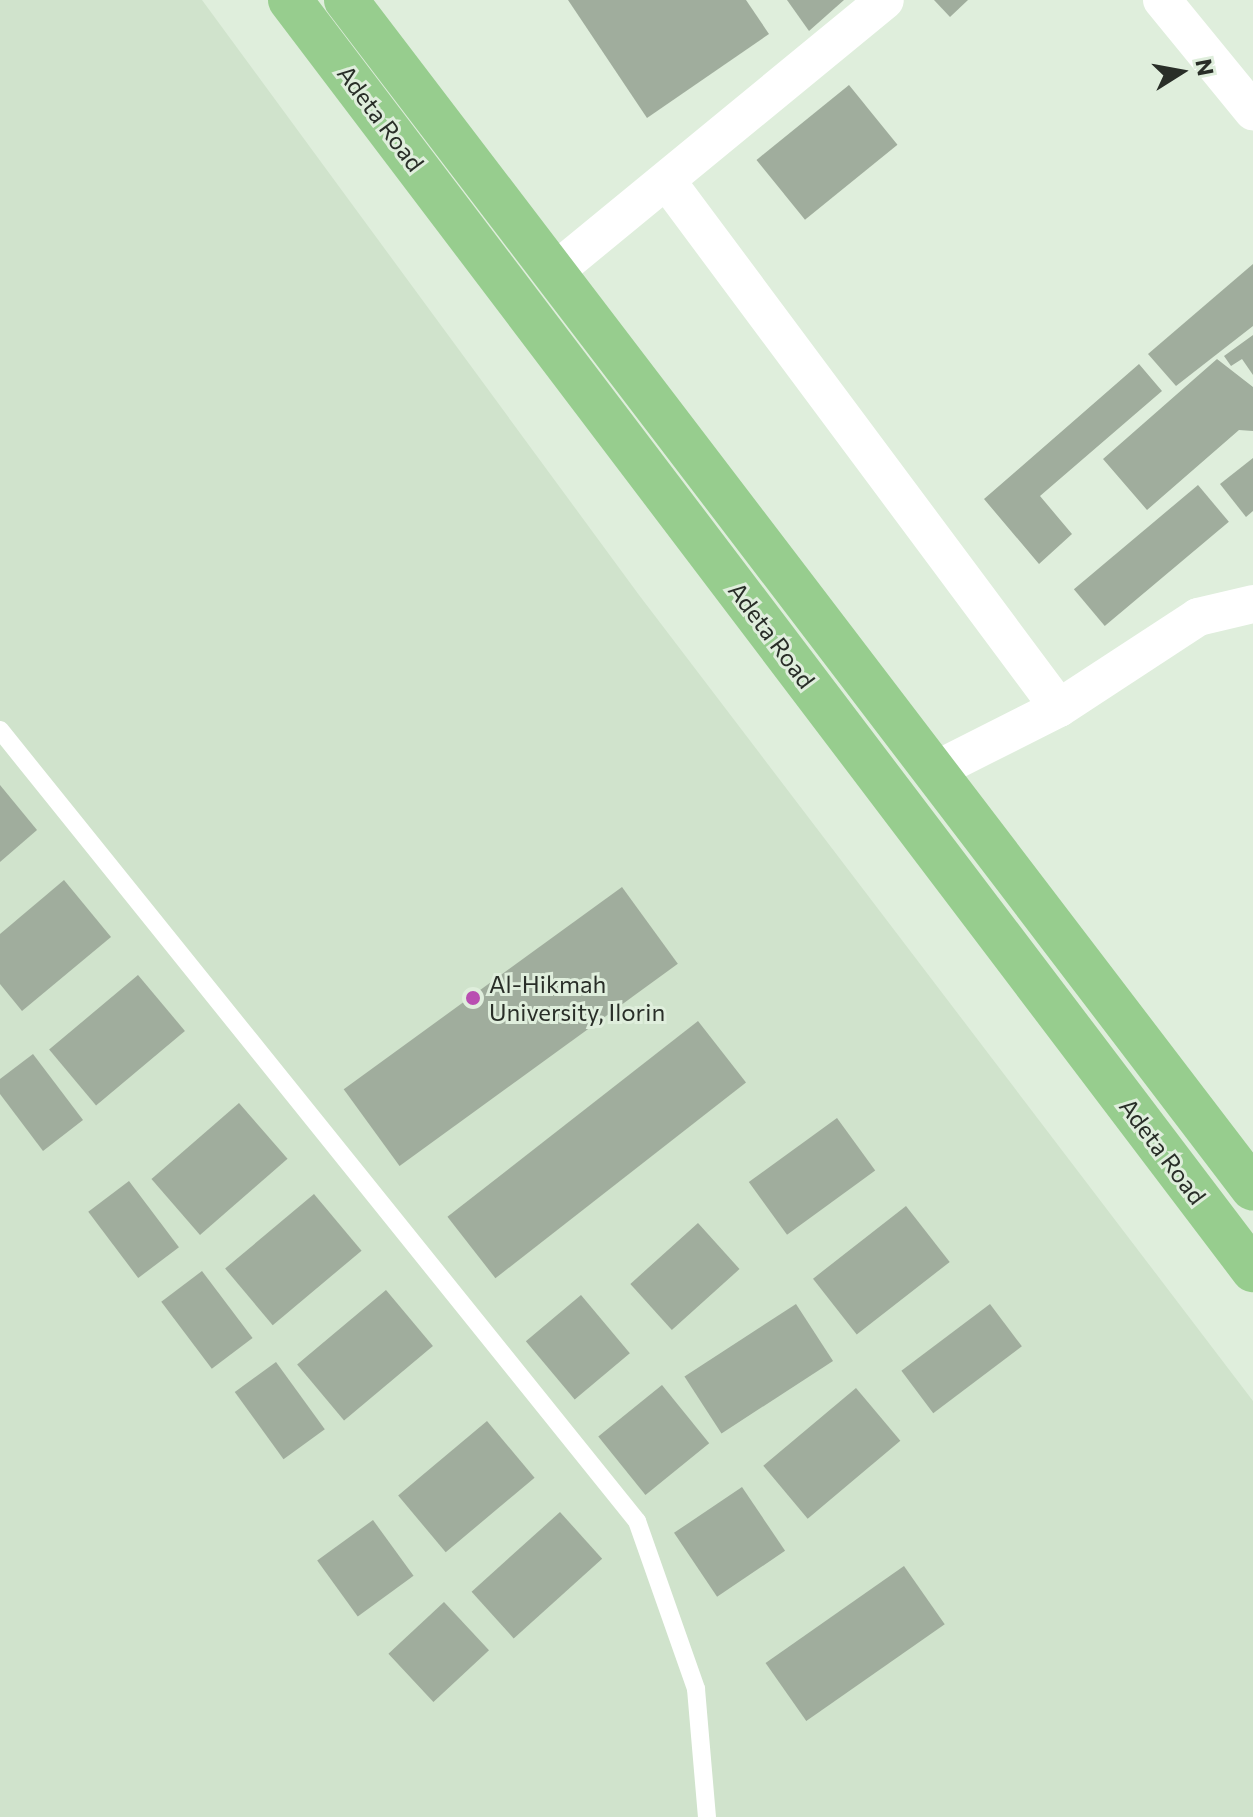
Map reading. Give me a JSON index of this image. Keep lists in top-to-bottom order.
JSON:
{
  "streets": {
    "main road": ["Adeta Road"]
  },
  "places": ["Al-Hikmah University, Ilorin"],
  "north": "right"
}
